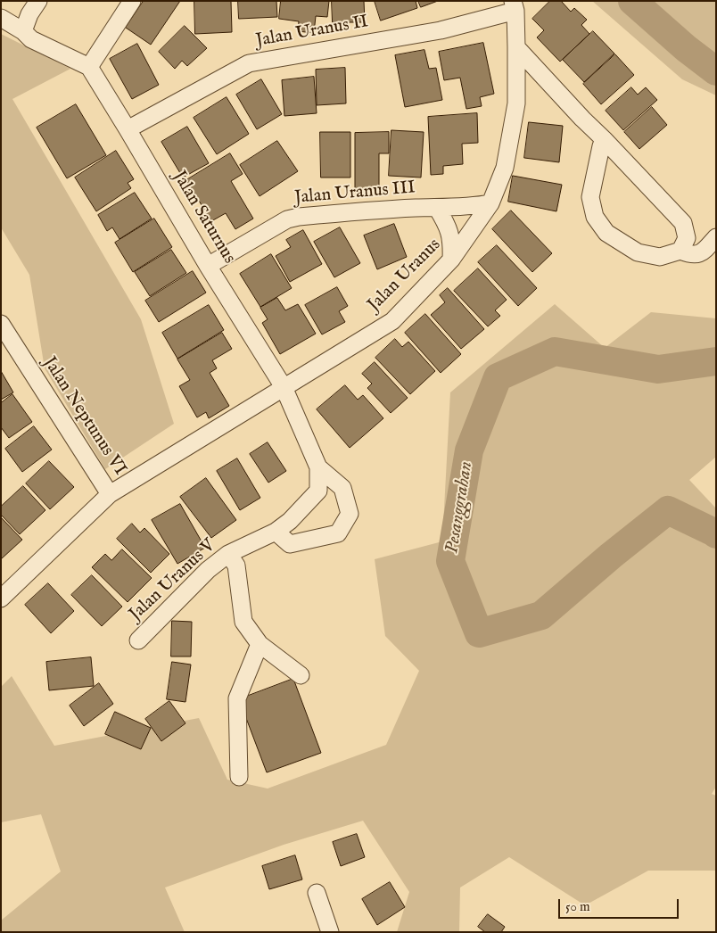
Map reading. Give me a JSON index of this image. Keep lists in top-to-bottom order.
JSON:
{
  "streets": {
    "street": [
      "Jalan Uranus II",
      "Jalan Uranus III",
      "Jalan Saturnus",
      "Jalan Uranus",
      "Jalan Neptunus VI",
      "Jalan Uranus V"
    ]
  },
  "crossings": [
    ["Jalan Uranus II", "Jalan Saturnus"],
    ["Jalan Uranus II", "Jalan Uranus"],
    ["Jalan Uranus III", "Jalan Saturnus"],
    ["Jalan Uranus III", "Jalan Uranus"],
    ["Jalan Saturnus", "Jalan Uranus"],
    ["Jalan Saturnus", "Jalan Uranus V"],
    ["Jalan Uranus", "Jalan Neptunus VI"],
    ["Jalan Uranus", "Jalan Uranus V"]
  ],
  "water": ["Pesanggrahan"],
  "scale_bar": "50 m"
}
